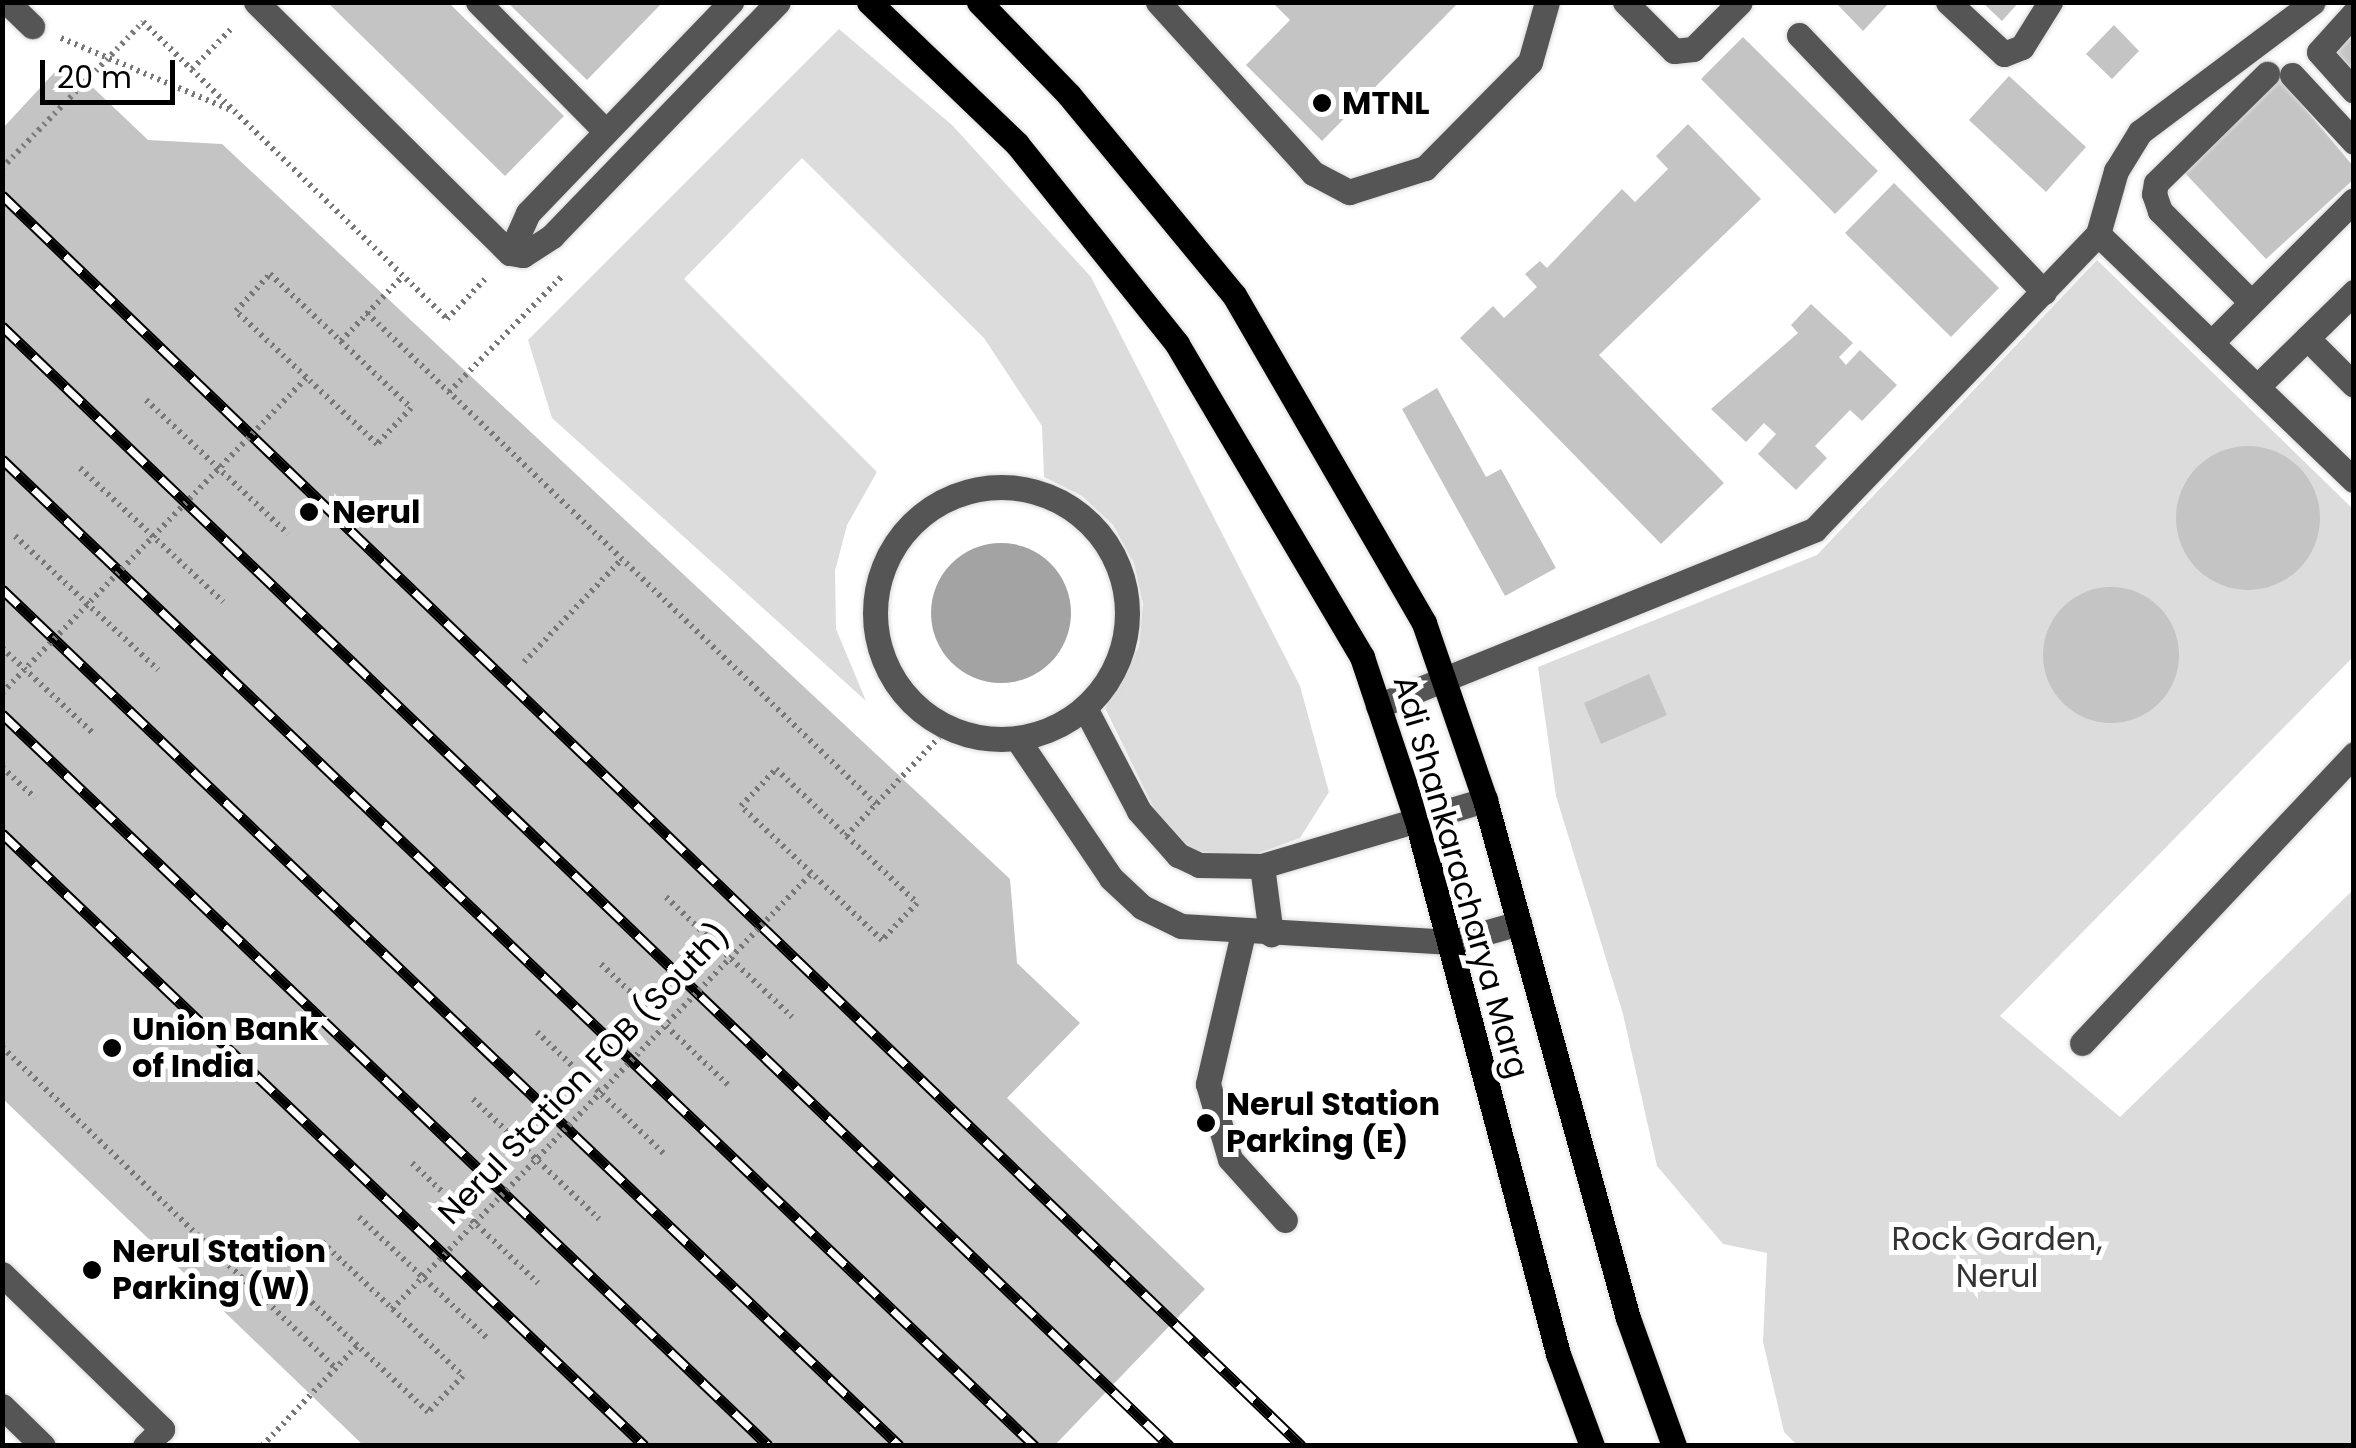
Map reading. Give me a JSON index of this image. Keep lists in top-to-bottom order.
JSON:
{
  "streets": {
    "main road": ["Adi Shankaracharya Marg"],
    "path": ["Nerul Station FOB (South)"]
  },
  "parks": ["Rock Garden, Nerul"],
  "places": [
    "MTNL",
    "Nerul",
    "Union Bank of India",
    "Nerul Station Parking (E)",
    "Nerul Station Parking (W)"
  ],
  "scale_bar": "20 m"
}
